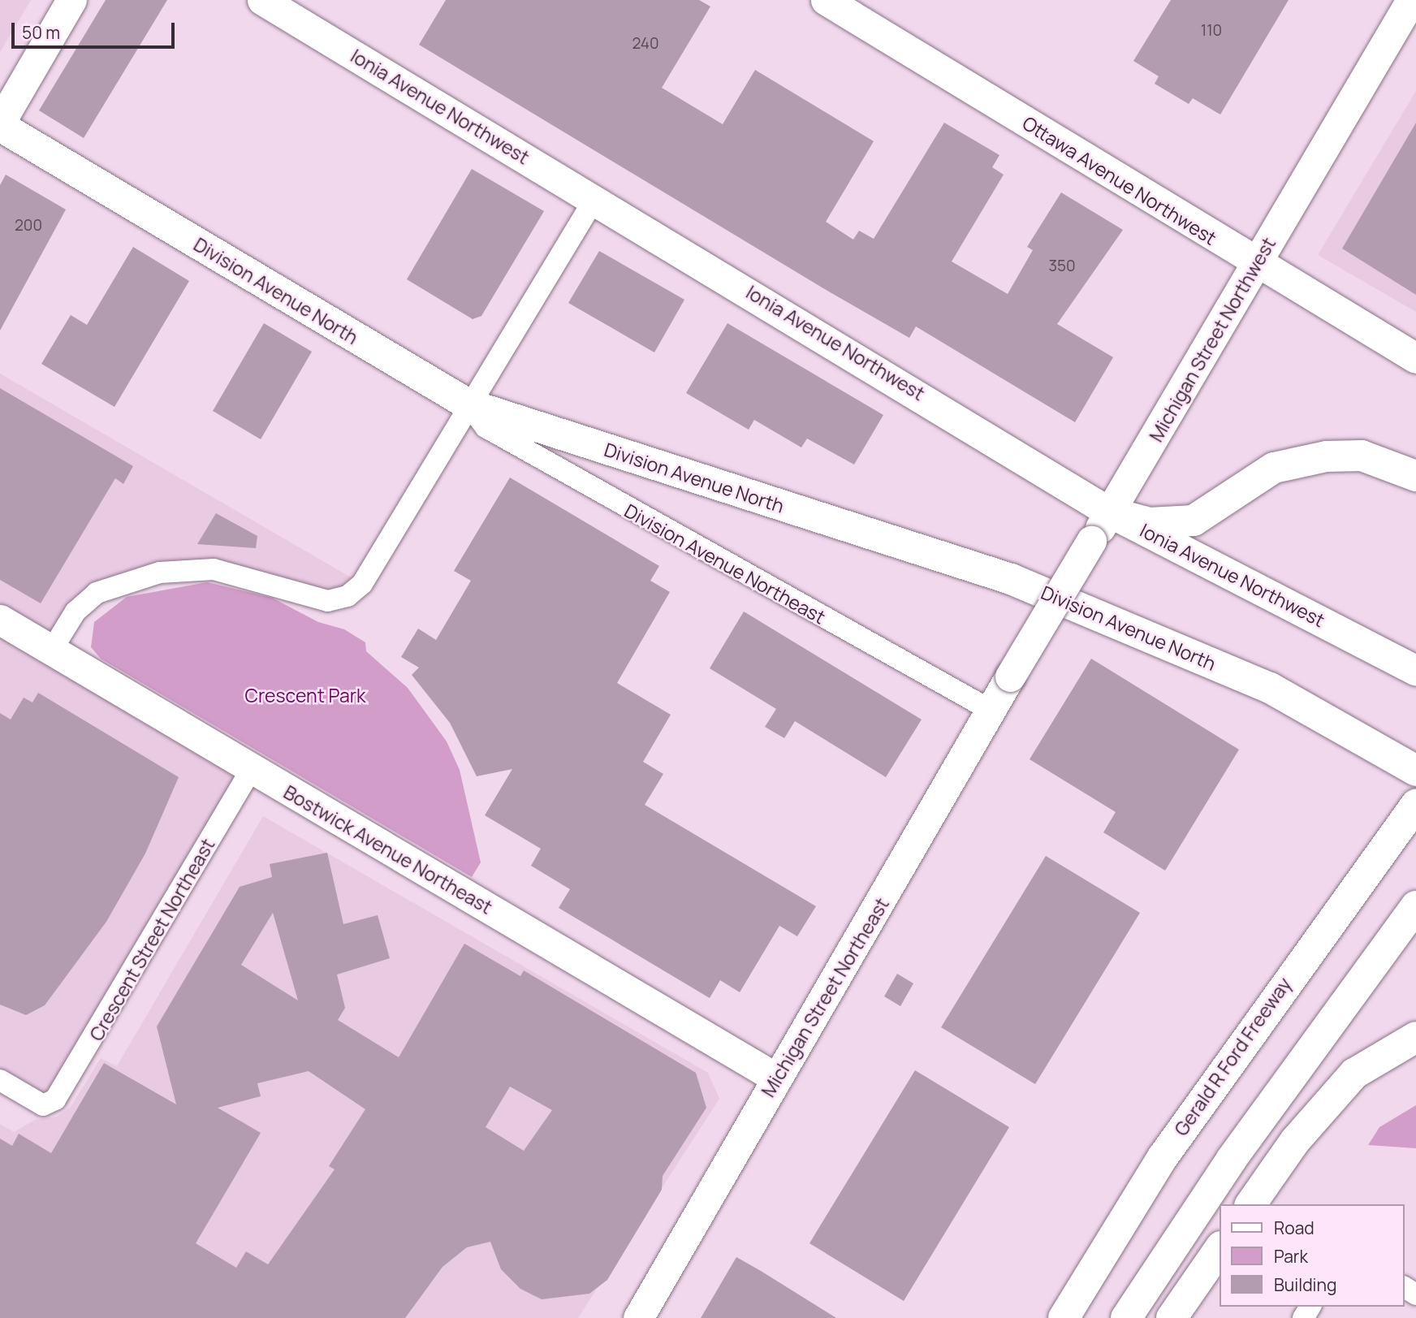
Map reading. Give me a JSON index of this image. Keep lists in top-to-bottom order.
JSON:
{
  "streets": {
    "main road": ["Division Avenue North", "Gerald R Ford Freeway"],
    "street": [
      "Ionia Avenue Northwest",
      "Ottawa Avenue Northwest",
      "Michigan Street Northwest",
      "Division Avenue Northeast",
      "Bostwick Avenue Northeast",
      "Crescent Street Northeast",
      "Michigan Street Northeast"
    ]
  },
  "crossings": [
    ["Ionia Avenue Northwest", "Michigan Street Northwest"],
    ["Ottawa Avenue Northwest", "Michigan Street Northwest"],
    ["Division Avenue North", "Division Avenue Northeast"],
    ["Michigan Street Northwest", "Michigan Street Northeast"],
    ["Division Avenue Northeast", "Michigan Street Northeast"],
    ["Bostwick Avenue Northeast", "Crescent Street Northeast"],
    ["Bostwick Avenue Northeast", "Michigan Street Northeast"]
  ],
  "parks": ["Crescent Park"],
  "house_numbers": [
    "110",
    "240",
    "200",
    "350"
  ],
  "legend": ["Road", "Park", "Building"],
  "scale_bar": "50 m"
}
